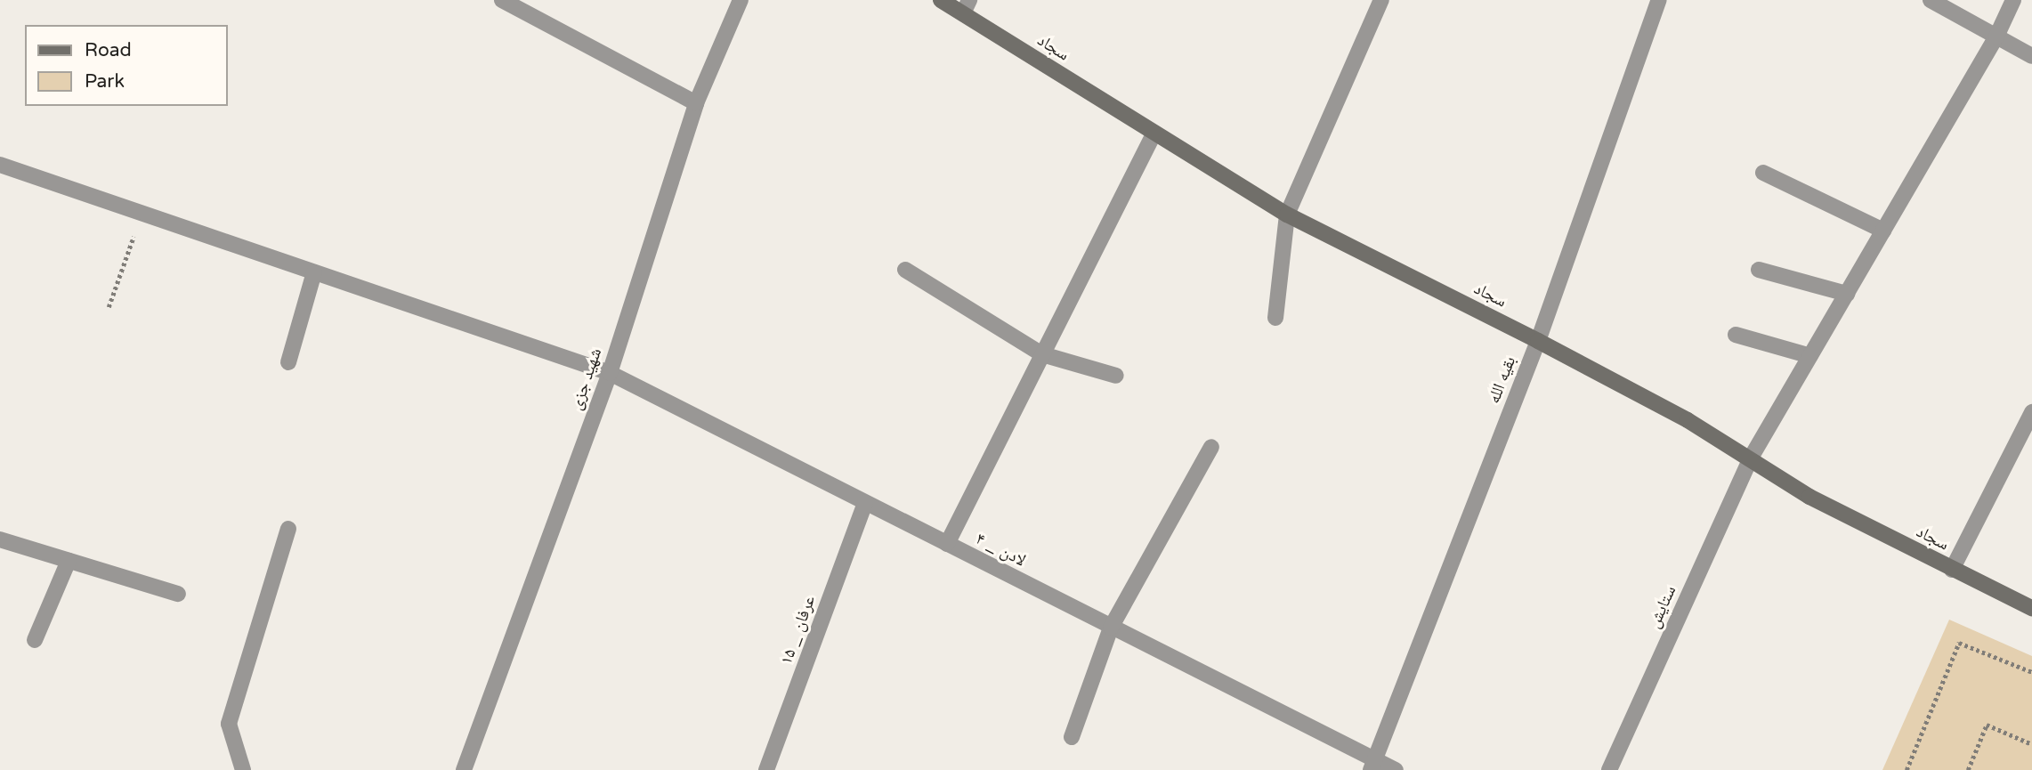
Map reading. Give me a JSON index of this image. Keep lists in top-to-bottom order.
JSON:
{
  "streets": {
    "street": [
      "سجاد",
      "شهید جزی",
      "بقیه الله",
      "لادن _ ۴",
      "ستایش",
      "عرفان _ ۱۵"
    ]
  },
  "crossings": [
    ["سجاد", "بقیه الله"],
    ["سجاد", "ستایش"],
    ["شهید جزی", "لادن _ ۴"],
    ["بقیه الله", "لادن _ ۴"],
    ["لادن _ ۴", "عرفان _ ۱۵"]
  ],
  "legend": ["Road", "Park"]
}
